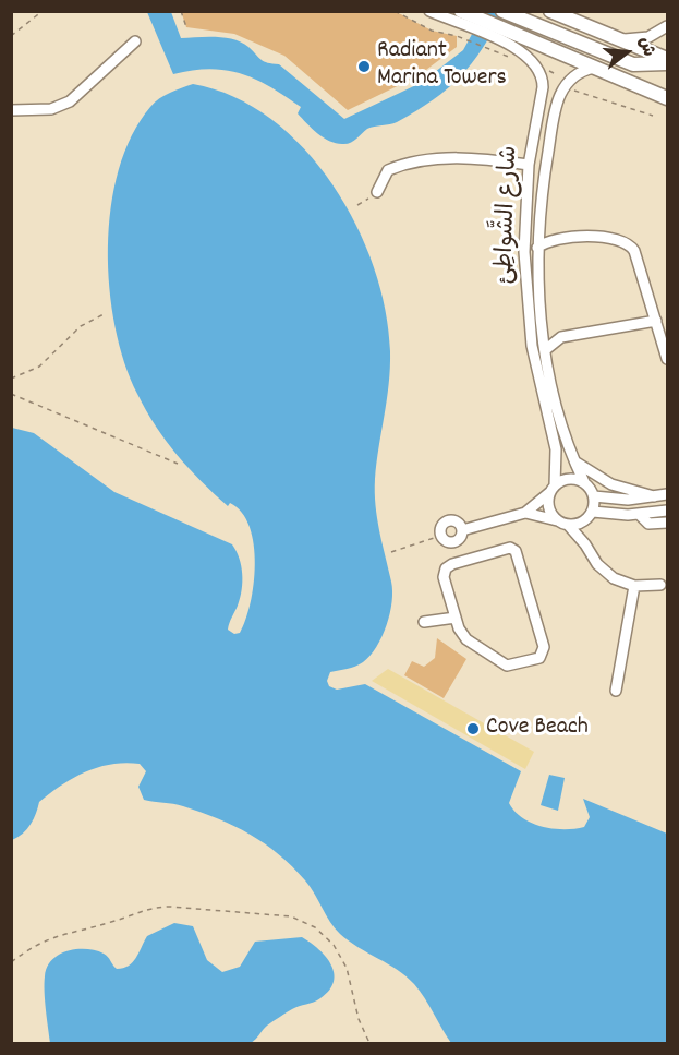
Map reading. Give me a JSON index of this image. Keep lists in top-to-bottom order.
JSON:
{
  "streets": {
    "street": ["شارع الشَّواطِئ"]
  },
  "places": ["Radiant Marina Towers", "Cove Beach"],
  "north": "right"
}
